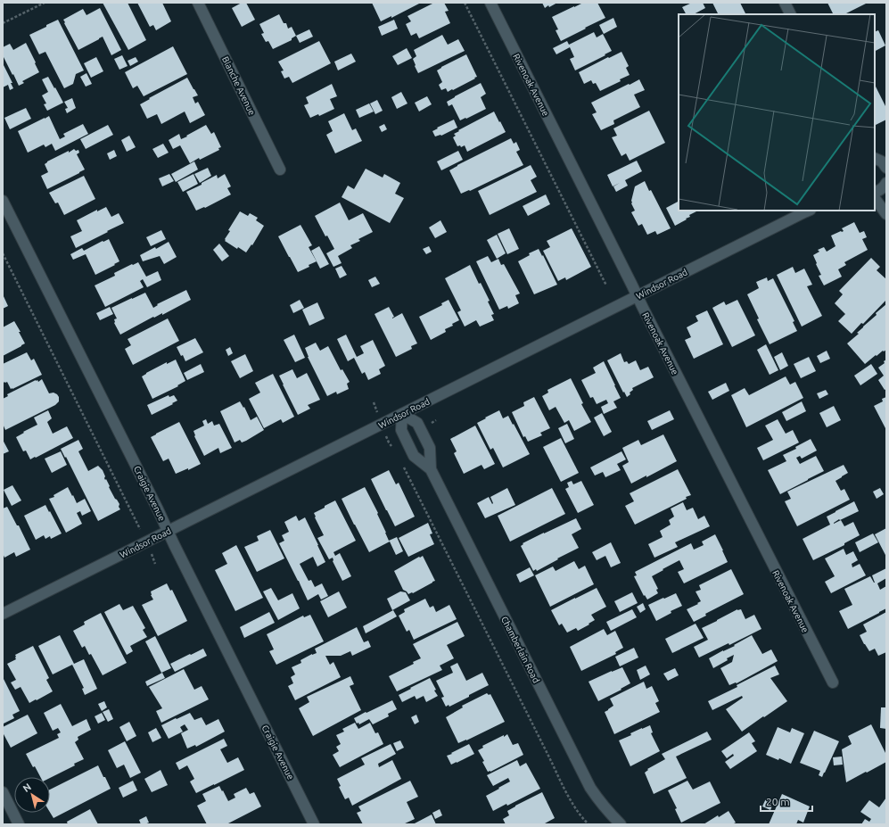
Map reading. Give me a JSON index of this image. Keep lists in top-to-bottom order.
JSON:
{
  "streets": {
    "street": [
      "Rivenoak Avenue",
      "Blanche Avenue",
      "Windsor Road",
      "Craigie Avenue",
      "Chamberlain Road"
    ]
  },
  "crossings": [
    ["Rivenoak Avenue", "Windsor Road"],
    ["Windsor Road", "Craigie Avenue"],
    ["Windsor Road", "Chamberlain Road"]
  ],
  "scale_bar": "20 m",
  "north": "top left"
}
